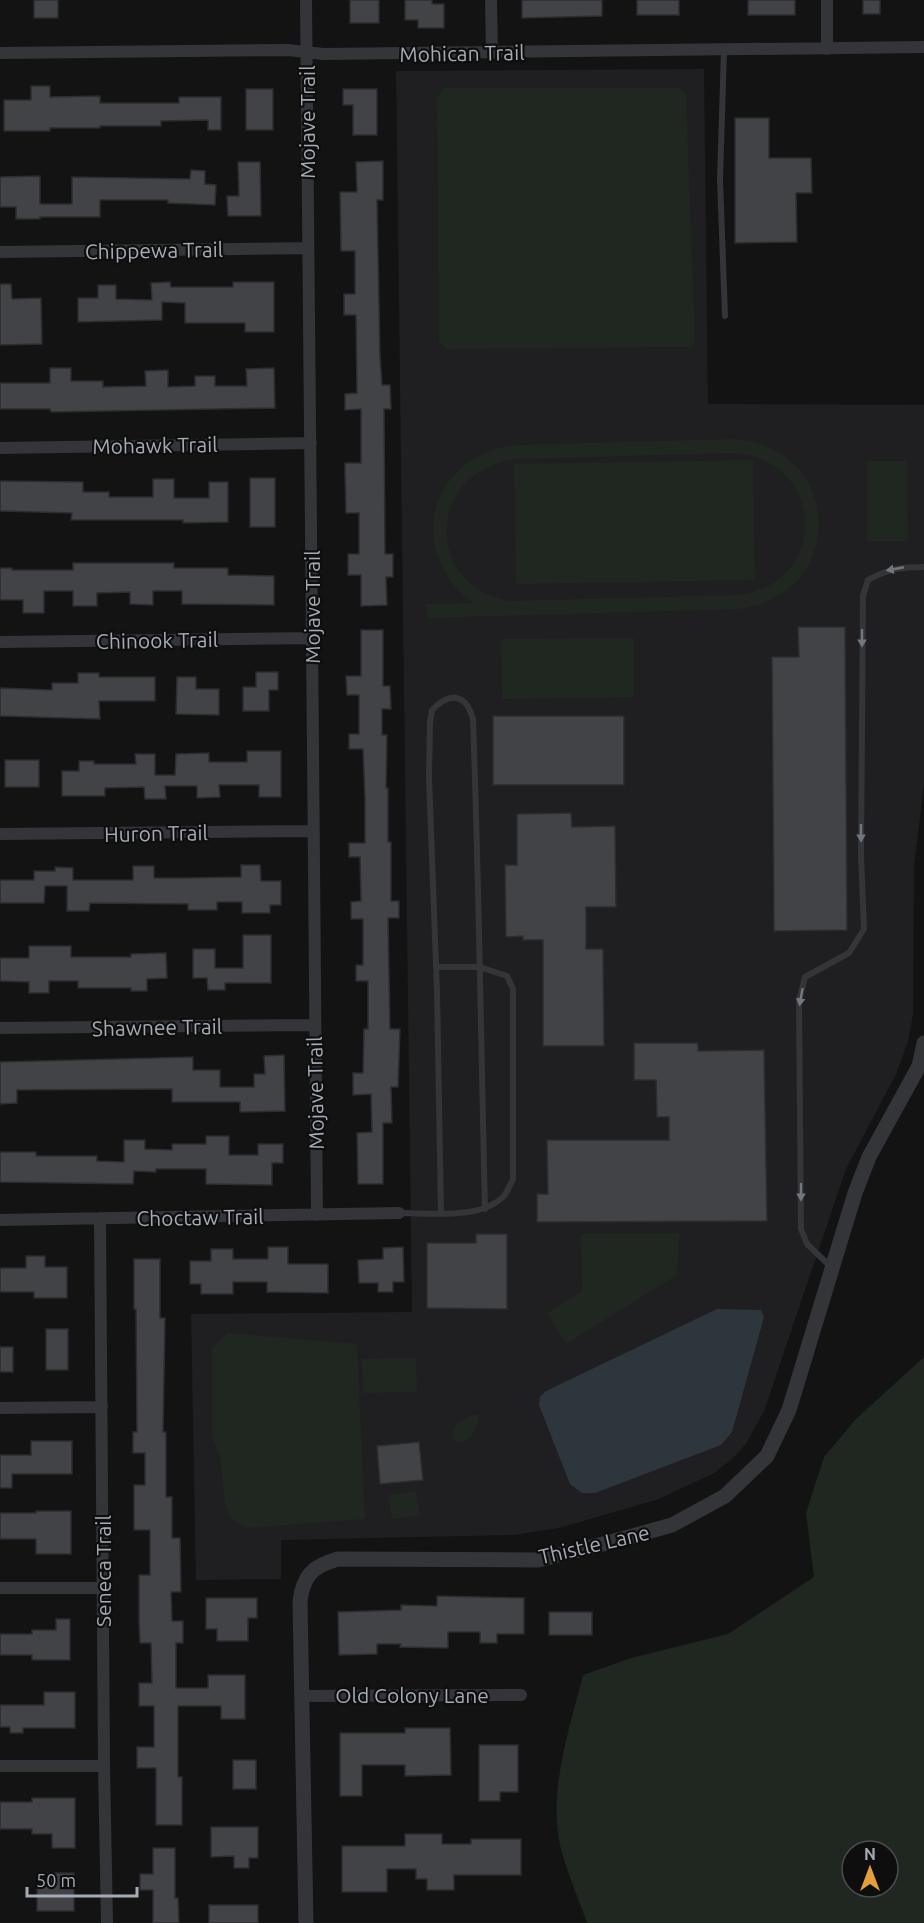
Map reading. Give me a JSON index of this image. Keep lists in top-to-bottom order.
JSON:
{
  "streets": {
    "street": [
      "Mohican Trail",
      "Mojave Trail",
      "Chippewa Trail",
      "Mohawk Trail",
      "Chinook Trail",
      "Huron Trail",
      "Shawnee Trail",
      "Choctaw Trail",
      "Thistle Lane",
      "Seneca Trail",
      "Old Colony Lane"
    ]
  },
  "crossings": [
    ["Mohican Trail", "Mojave Trail"],
    ["Mojave Trail", "Chippewa Trail"],
    ["Mojave Trail", "Mohawk Trail"],
    ["Mojave Trail", "Chinook Trail"],
    ["Mojave Trail", "Huron Trail"],
    ["Mojave Trail", "Shawnee Trail"],
    ["Mojave Trail", "Choctaw Trail"],
    ["Choctaw Trail", "Seneca Trail"],
    ["Thistle Lane", "Old Colony Lane"]
  ],
  "scale_bar": "50 m",
  "north": "top"
}
